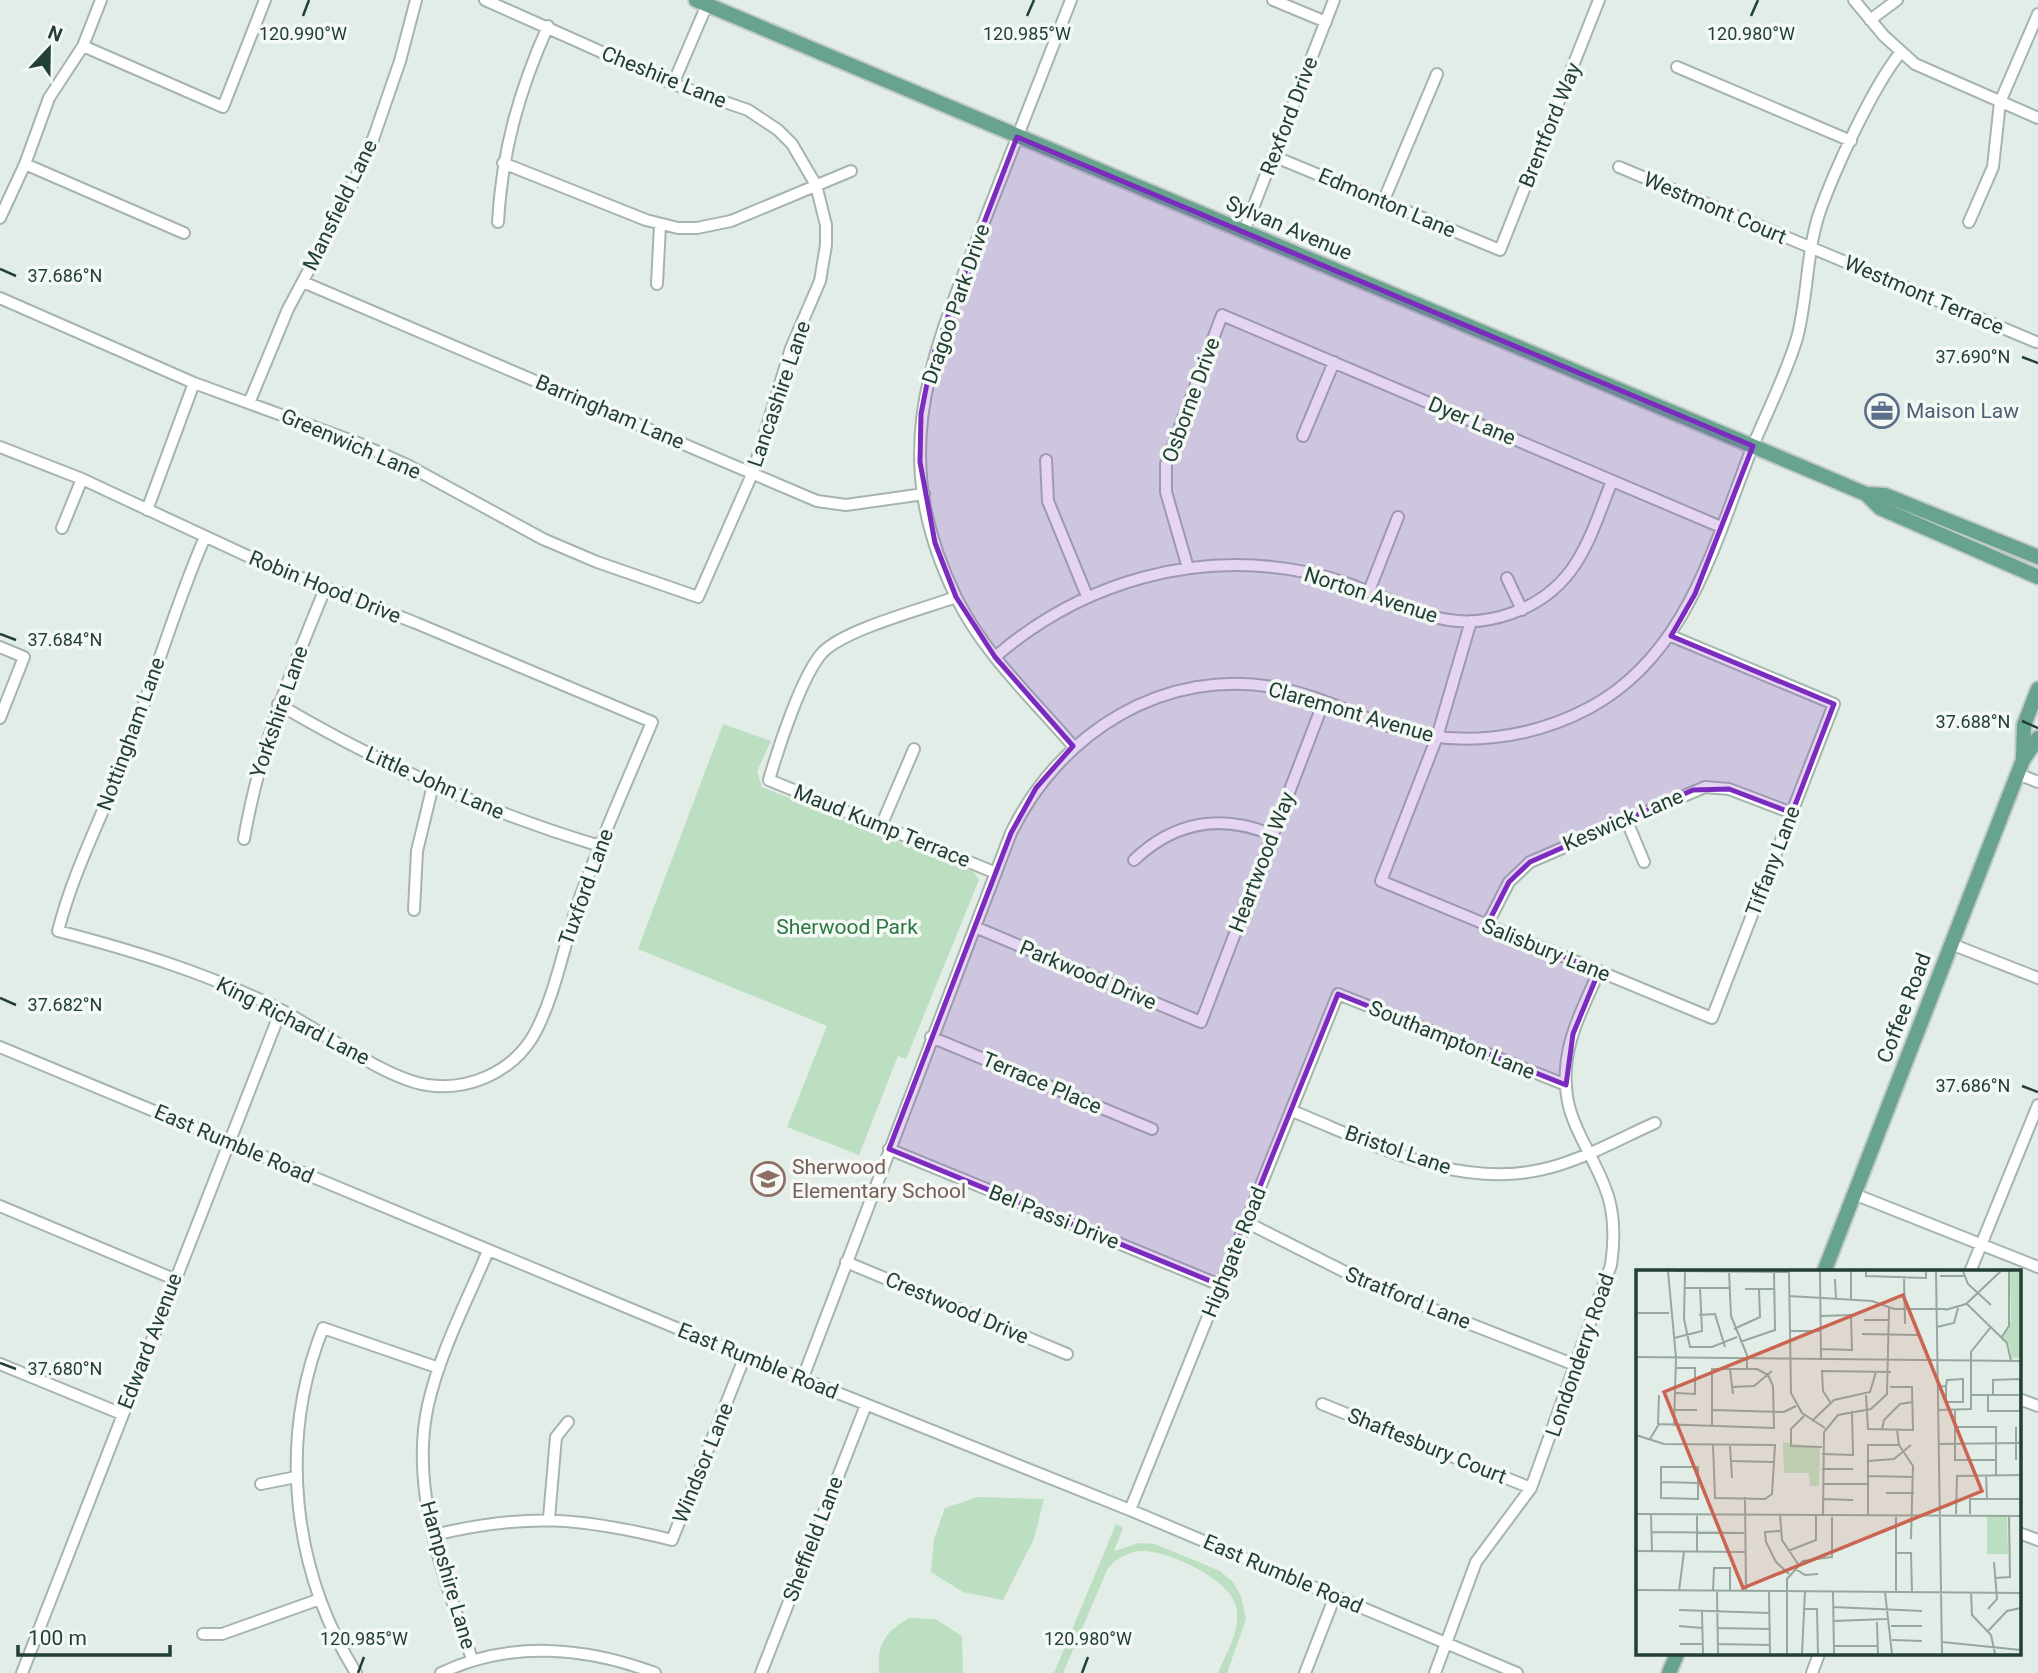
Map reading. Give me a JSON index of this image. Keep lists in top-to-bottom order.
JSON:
{
  "streets": {
    "main road": ["Sylvan Avenue", "Coffee Road"],
    "street": [
      "Cheshire Lane",
      "Rexford Drive",
      "Brentford Way",
      "Edmonton Lane",
      "Mansfield Lane",
      "Westmont Court",
      "Westmont Terrace",
      "Dragoo Park Drive",
      "Lancashire Lane",
      "Osborne Drive",
      "Barringham Lane",
      "Dyer Lane",
      "Greenwich Lane",
      "Robin Hood Drive",
      "Norton Avenue",
      "Yorkshire Lane",
      "Claremont Avenue",
      "Nottingham Lane",
      "Little John Lane",
      "Keswick Lane",
      "Maud Kump Terrace",
      "Tiffany Lane",
      "Heartwood Way",
      "Tuxford Lane",
      "Salisbury Lane",
      "Parkwood Drive",
      "King Richard Lane",
      "Southampton Lane",
      "Terrace Place",
      "East Rumble Road",
      "Bristol Lane",
      "Bel Passi Drive",
      "Highgate Road",
      "Stratford Lane",
      "Crestwood Drive",
      "Edward Avenue",
      "Londonderry Road",
      "Shaftesbury Court",
      "Windsor Lane",
      "Sheffield Lane",
      "Hampshire Lane"
    ]
  },
  "crossings": [
    ["Cheshire Lane", "Lancashire Lane"],
    ["Rexford Drive", "Edmonton Lane"],
    ["Rexford Drive", "Sylvan Avenue"],
    ["Brentford Way", "Edmonton Lane"],
    ["Mansfield Lane", "Barringham Lane"],
    ["Mansfield Lane", "Greenwich Lane"],
    ["Westmont Court", "Westmont Terrace"],
    ["Westmont Court", "Claremont Avenue"],
    ["Sylvan Avenue", "Dragoo Park Drive"],
    ["Sylvan Avenue", "Claremont Avenue"],
    ["Westmont Terrace", "Claremont Avenue"],
    ["Dragoo Park Drive", "Barringham Lane"],
    ["Dragoo Park Drive", "Norton Avenue"],
    ["Dragoo Park Drive", "Claremont Avenue"],
    ["Dragoo Park Drive", "Maud Kump Terrace"],
    ["Lancashire Lane", "Barringham Lane"],
    ["Lancashire Lane", "Greenwich Lane"],
    ["Osborne Drive", "Dyer Lane"],
    ["Osborne Drive", "Norton Avenue"],
    ["Dyer Lane", "Norton Avenue"],
    ["Dyer Lane", "Claremont Avenue"],
    ["Robin Hood Drive", "Yorkshire Lane"],
    ["Robin Hood Drive", "Nottingham Lane"],
    ["Robin Hood Drive", "Tuxford Lane"],
    ["Yorkshire Lane", "Little John Lane"],
    ["Claremont Avenue", "Maud Kump Terrace"],
    ["Claremont Avenue", "Tiffany Lane"],
    ["Claremont Avenue", "Heartwood Way"],
    ["Claremont Avenue", "Salisbury Lane"],
    ["Claremont Avenue", "Parkwood Drive"],
    ["Claremont Avenue", "Terrace Place"],
    ["Claremont Avenue", "East Rumble Road"],
    ["Claremont Avenue", "Bel Passi Drive"],
    ["Claremont Avenue", "Crestwood Drive"],
    ["Nottingham Lane", "King Richard Lane"],
    ["Little John Lane", "Tuxford Lane"],
    ["Keswick Lane", "Tiffany Lane"],
    ["Keswick Lane", "Salisbury Lane"],
    ["Tiffany Lane", "Salisbury Lane"],
    ["Heartwood Way", "Parkwood Drive"],
    ["Tuxford Lane", "King Richard Lane"],
    ["Salisbury Lane", "Londonderry Road"],
    ["King Richard Lane", "Edward Avenue"],
    ["Southampton Lane", "Highgate Road"],
    ["Southampton Lane", "Londonderry Road"],
    ["East Rumble Road", "Highgate Road"],
    ["East Rumble Road", "Edward Avenue"],
    ["East Rumble Road", "Londonderry Road"],
    ["East Rumble Road", "Windsor Lane"],
    ["East Rumble Road", "Sheffield Lane"],
    ["East Rumble Road", "Hampshire Lane"],
    ["Bristol Lane", "Highgate Road"],
    ["Bristol Lane", "Londonderry Road"],
    ["Bel Passi Drive", "Highgate Road"],
    ["Highgate Road", "Stratford Lane"],
    ["Stratford Lane", "Londonderry Road"],
    ["Londonderry Road", "Shaftesbury Court"],
    ["Windsor Lane", "Hampshire Lane"]
  ],
  "parks": ["Sherwood Park"],
  "places": {
    "office": ["Maison Law"],
    "school or university": ["Sherwood Elementary School"]
  },
  "scale_bar": "100 m",
  "north": "top",
  "coordinates": [
    "120.990°W",
    "120.985°W",
    "120.980°W",
    "37.686°N",
    "37.690°N",
    "37.684°N",
    "37.688°N",
    "37.682°N",
    "37.680°N"
  ]
}
